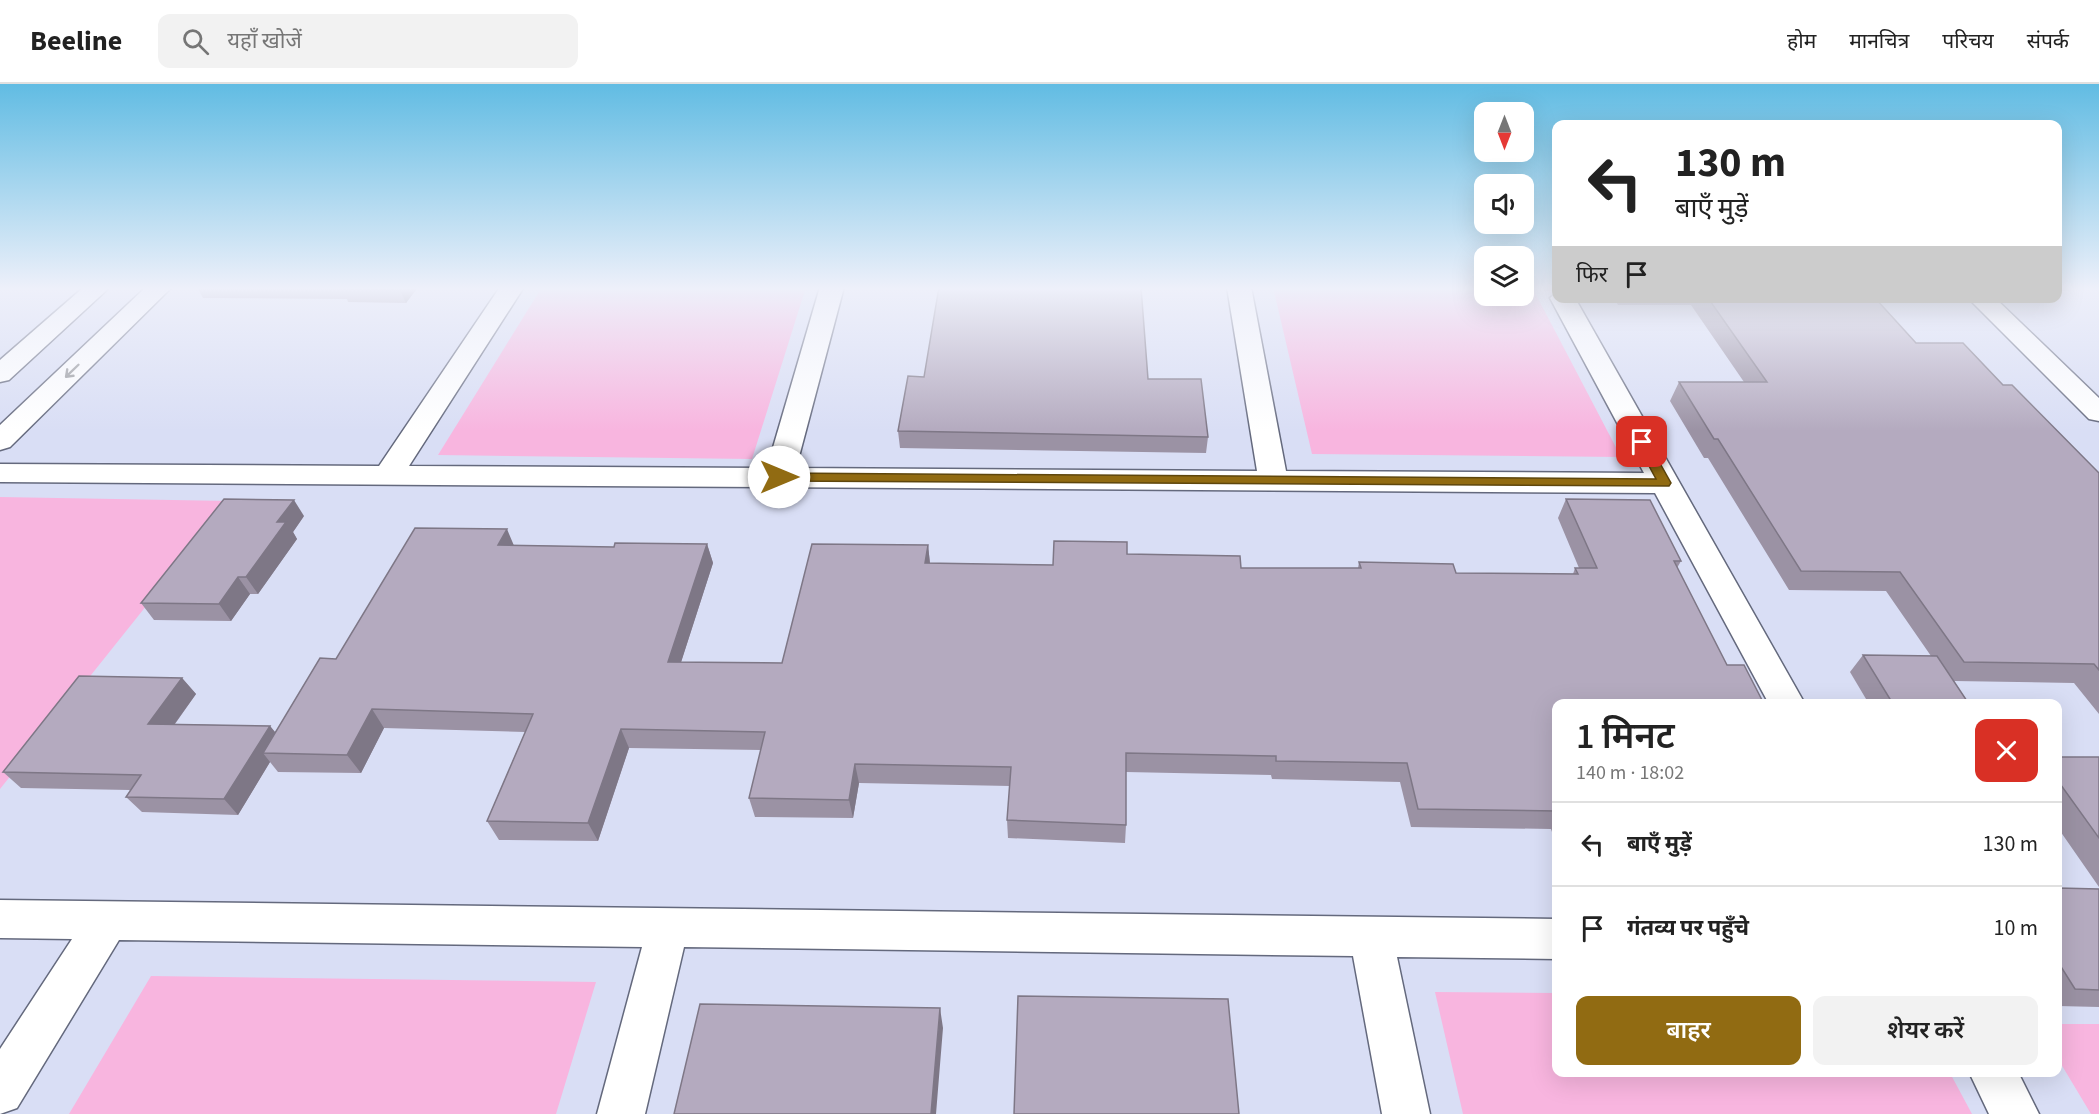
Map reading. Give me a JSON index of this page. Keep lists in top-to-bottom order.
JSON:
{
  "north": "bottom",
  "page": {
    "header": "Beeline",
    "search": "यहाँ खोजें",
    "nav": [
      "होम",
      "मानचित्र",
      "परिचय",
      "संपर्क"
    ],
    "turn": ["130 m", "बाएँ मुड़ें"],
    "then": "फिर",
    "heading": ["1 मिनट", "140 m · 18:02"],
    "list": [
      {
        "name": "बाएँ मुड़ें",
        "value": "130 m"
      },
      {
        "name": "गंतव्य पर पहुँचे",
        "value": "10 m"
      }
    ],
    "buttons": ["बाहर", "शेयर करें"]
  }
}
